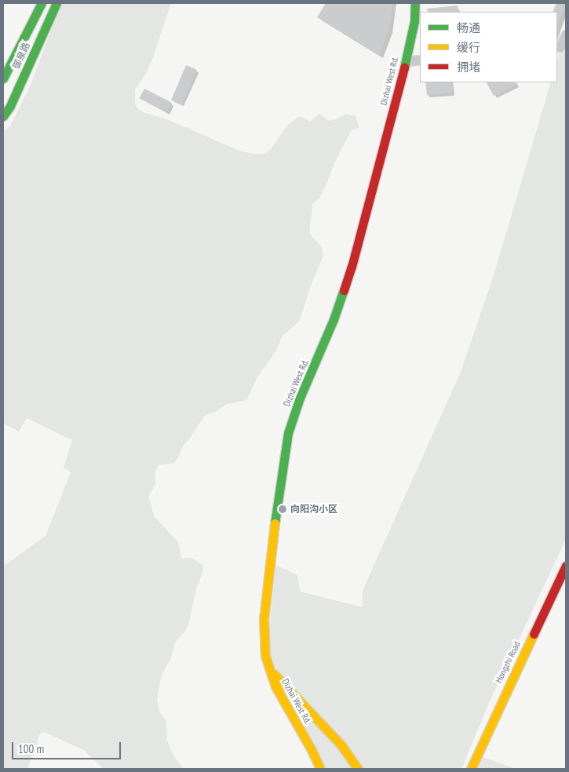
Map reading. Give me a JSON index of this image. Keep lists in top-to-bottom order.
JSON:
{
  "streets": {
    "main road": ["御泉路", "Dizhai West Rd.", "Hongzhi Road"]
  },
  "places": ["向阳沟小区"],
  "legend": ["畅通", "缓行", "拥堵"],
  "scale_bar": "100 m"
}
